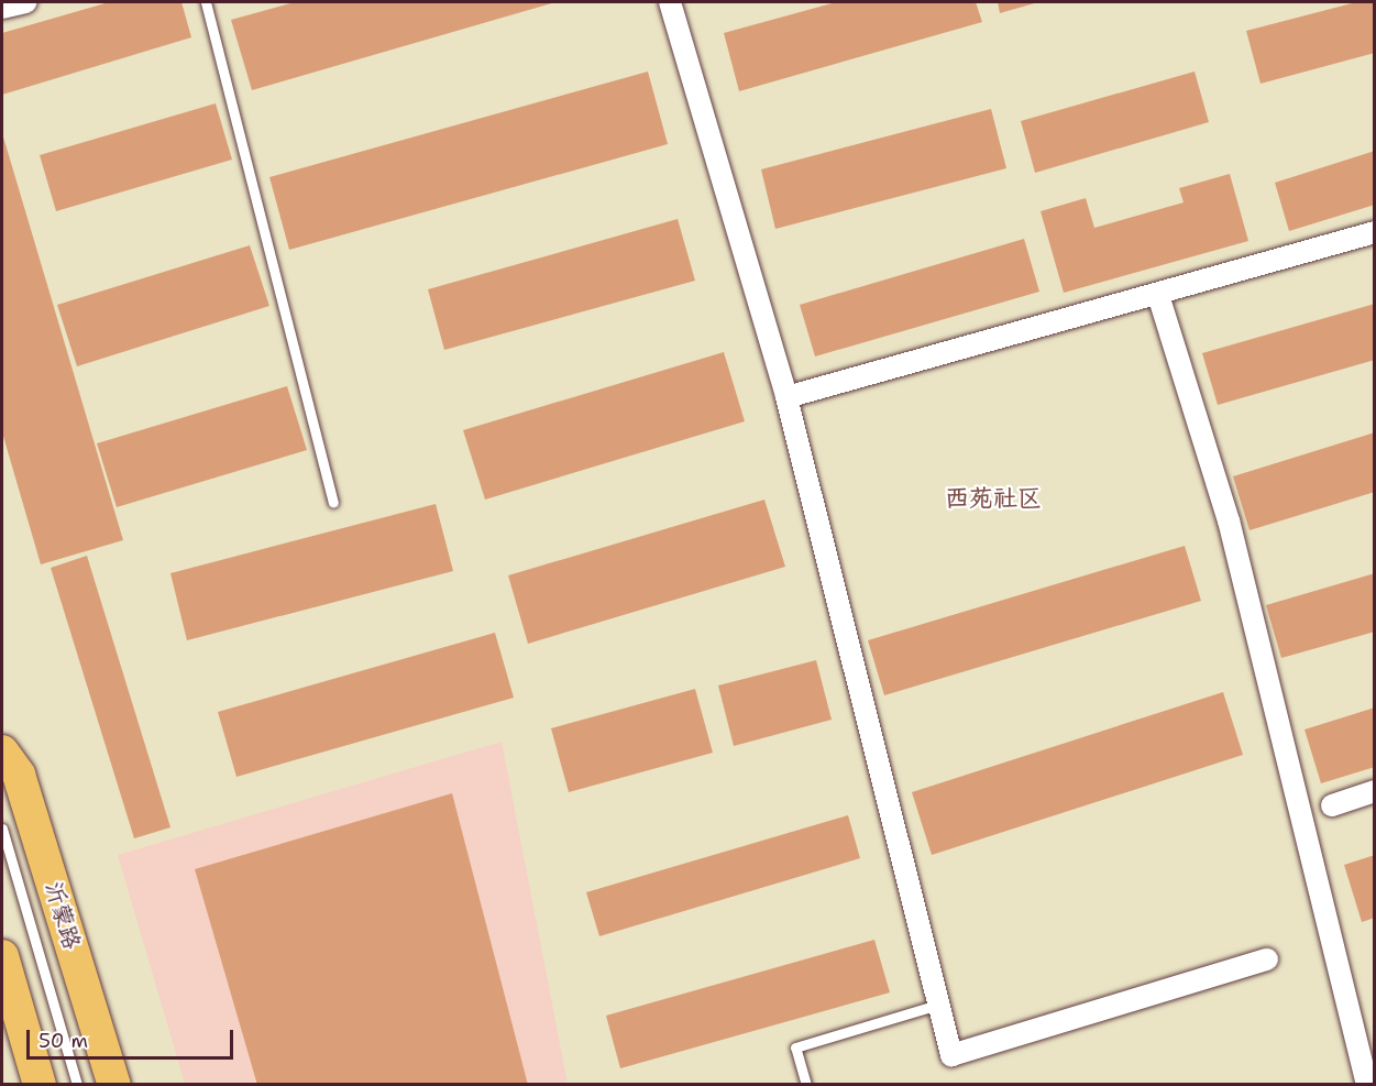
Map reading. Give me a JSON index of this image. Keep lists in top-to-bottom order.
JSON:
{
  "streets": {
    "main road": ["沂蒙路"]
  },
  "districts": ["西苑社区"],
  "scale_bar": "50 m"
}
